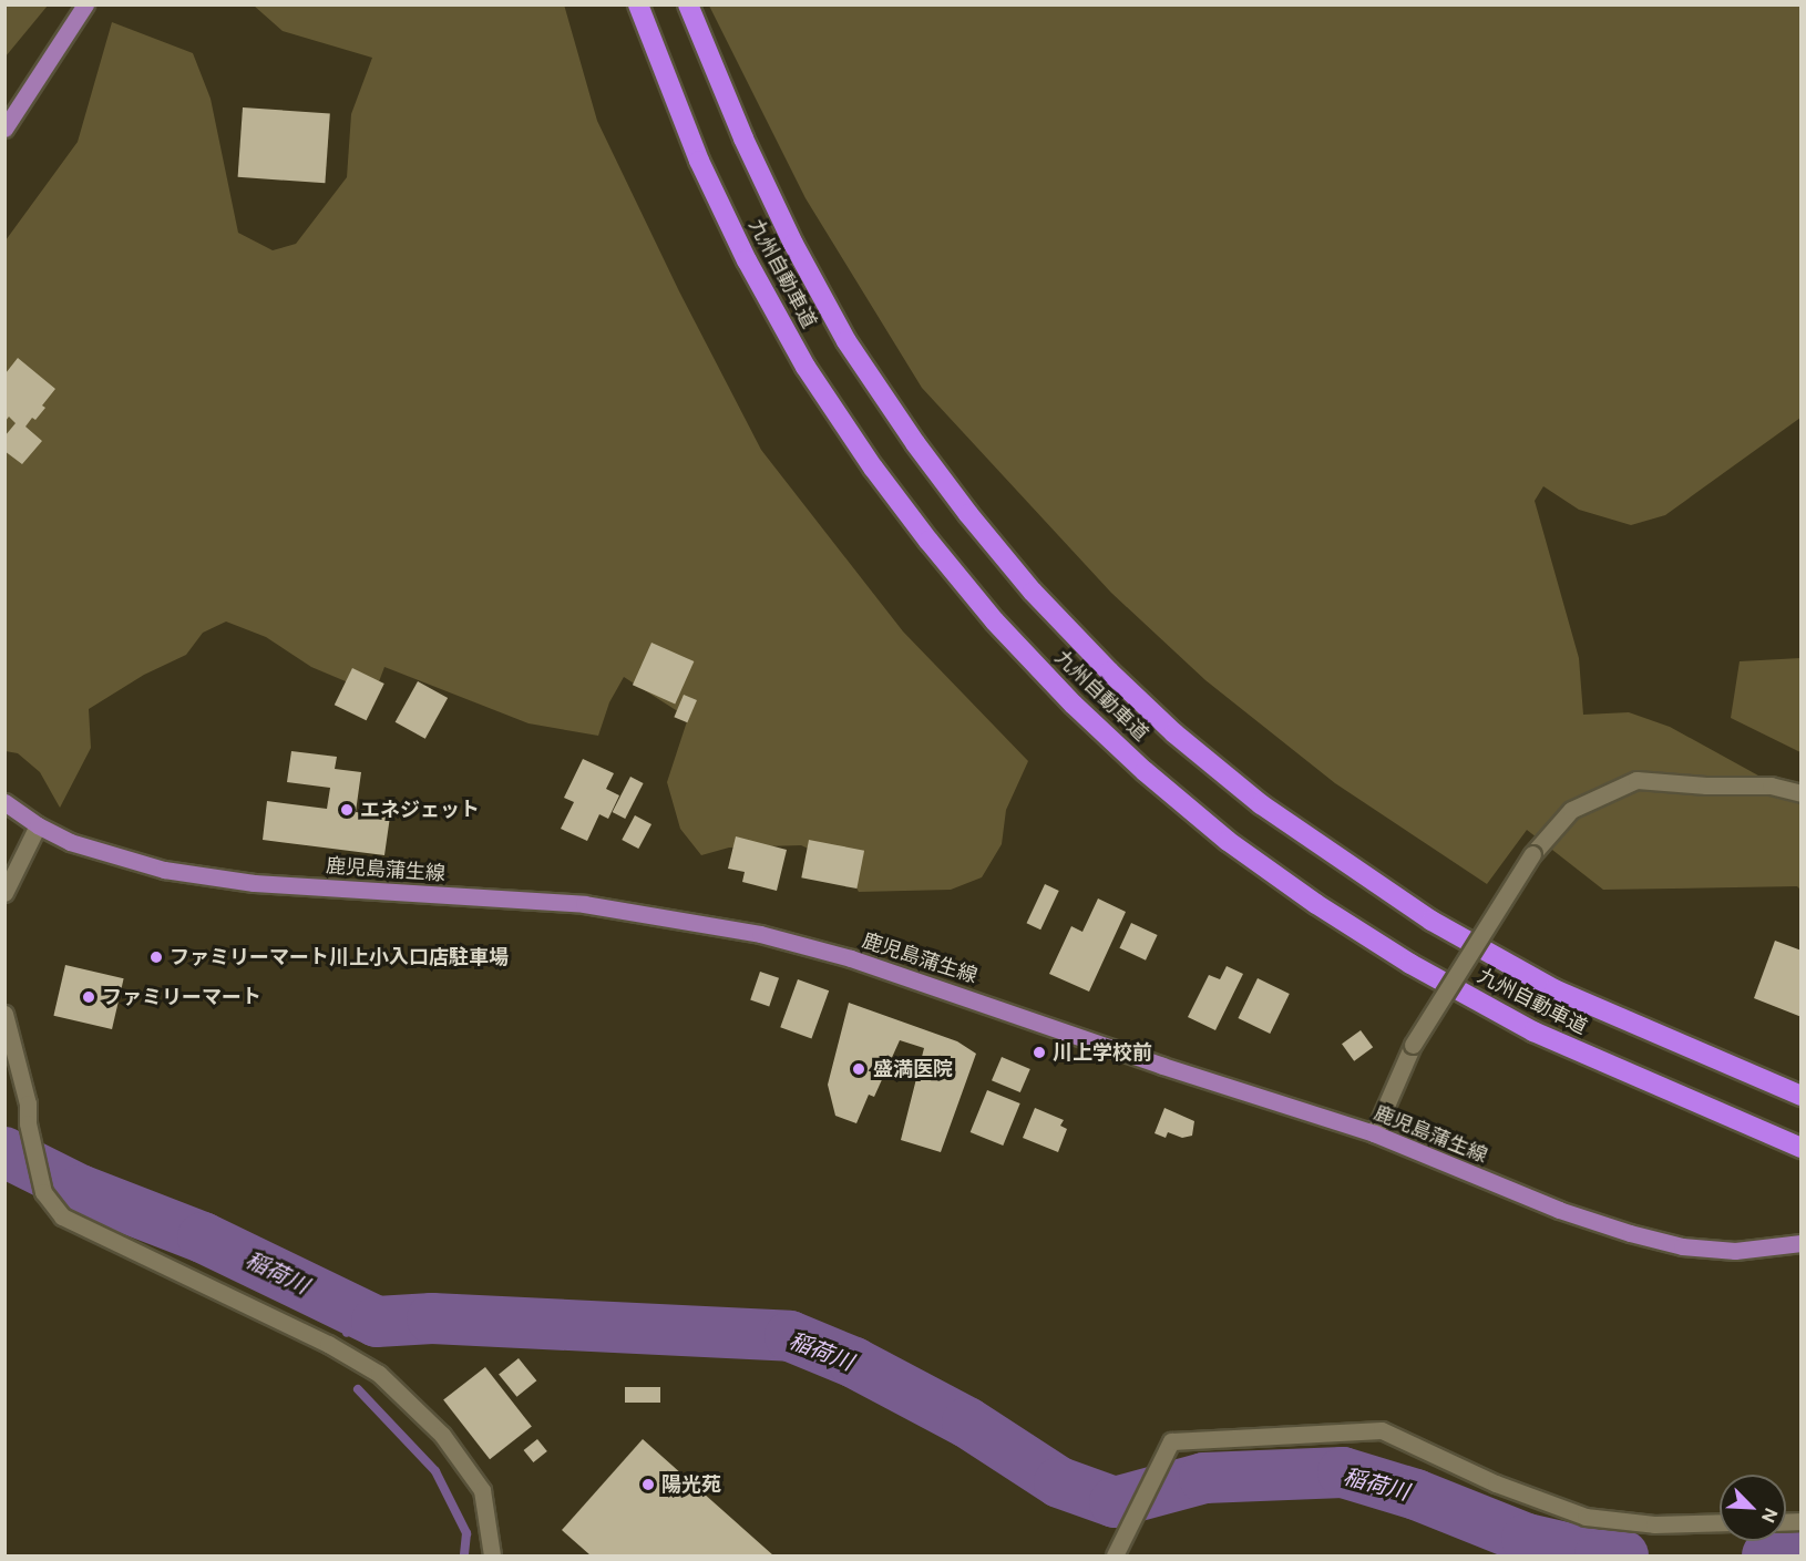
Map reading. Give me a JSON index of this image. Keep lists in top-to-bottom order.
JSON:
{
  "streets": {
    "highway": ["九州自動車道"],
    "main road": ["鹿児島蒲生線"]
  },
  "water": ["稲荷川"],
  "places": [
    "エネジェット",
    "ファミリーマート川上小入口店駐車場",
    "ファミリーマート",
    "川上学校前",
    "盛満医院",
    "陽光苑"
  ],
  "north": "bottom right"
}
